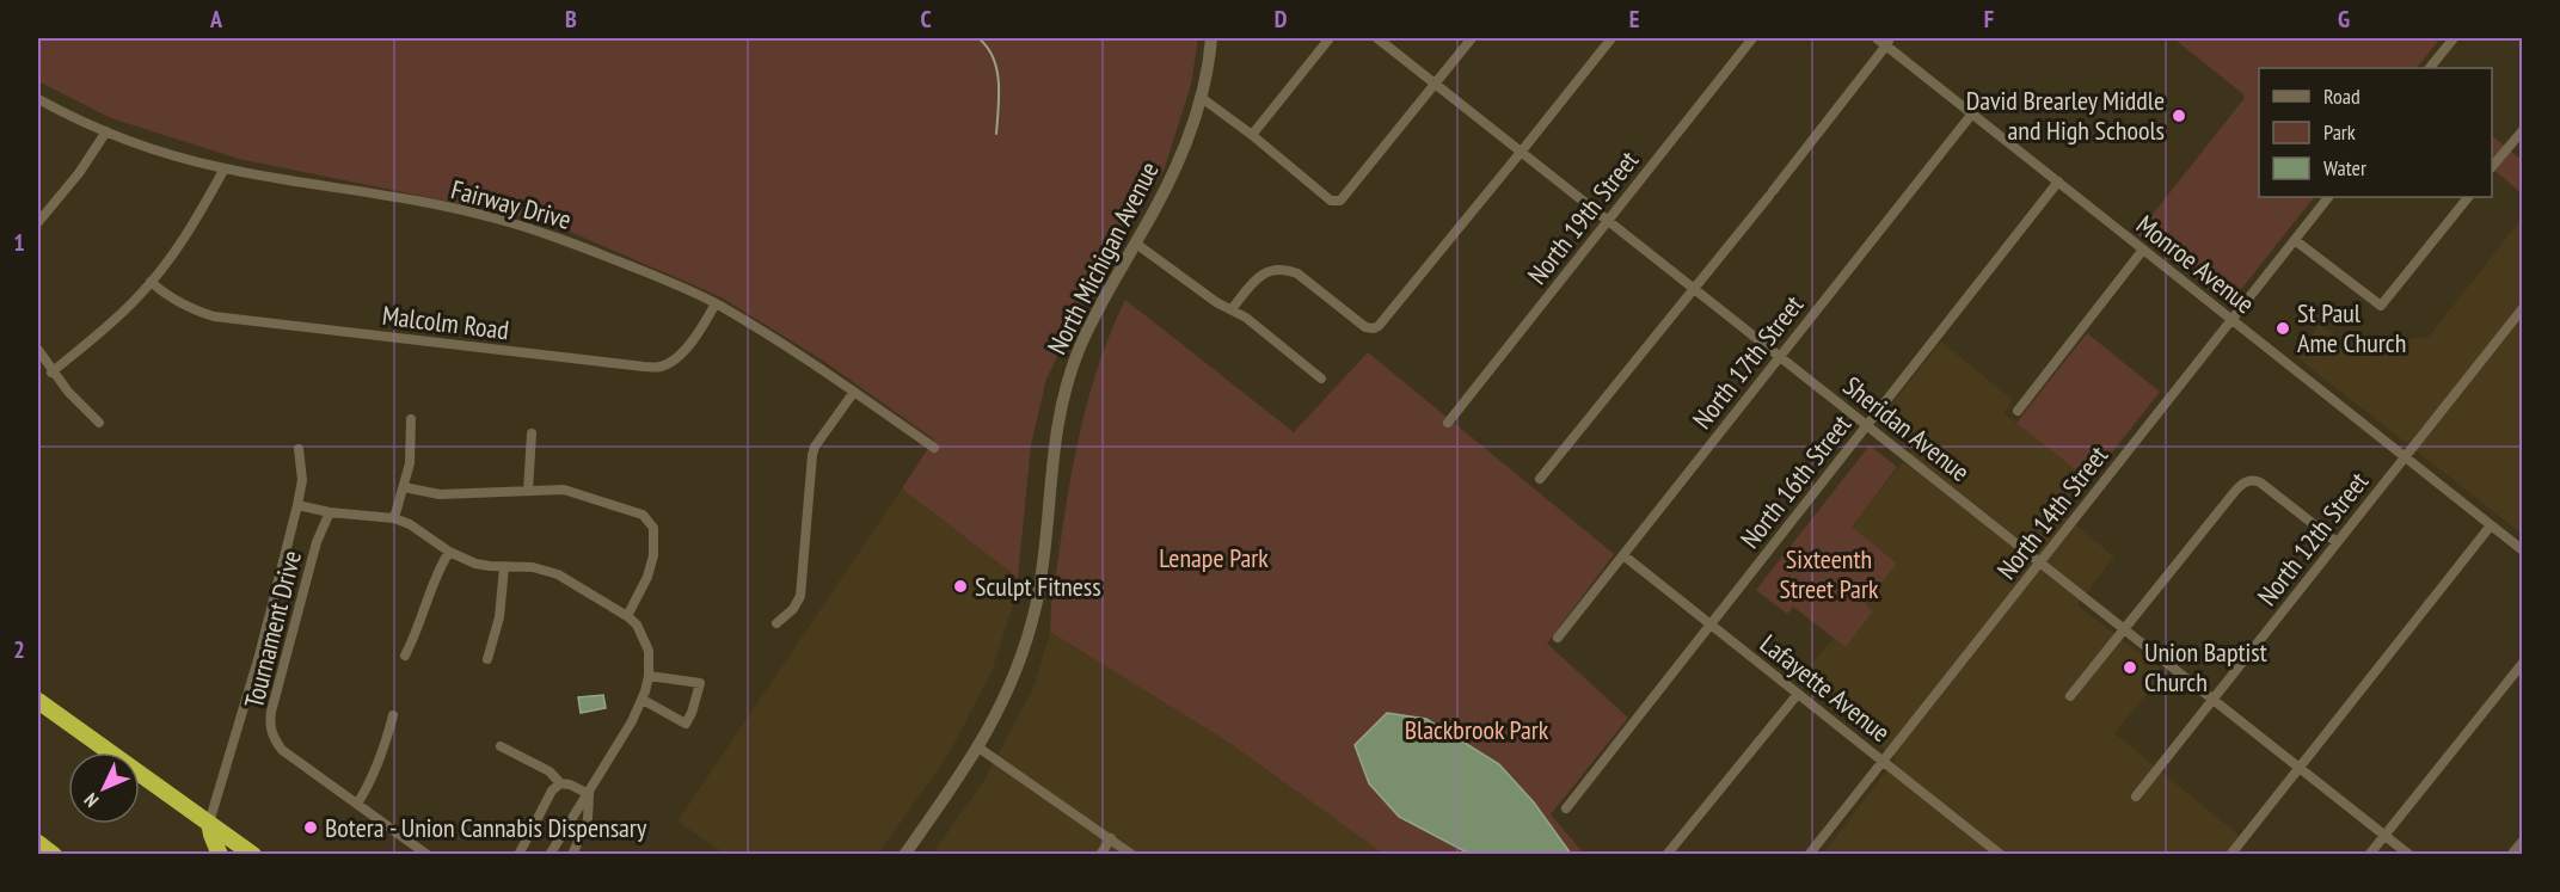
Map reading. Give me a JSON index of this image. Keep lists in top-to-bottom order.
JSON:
{
  "streets": {
    "street": [
      "Fairway Drive",
      "North 19th Street",
      "North Michigan Avenue",
      "Monroe Avenue",
      "Malcolm Road",
      "North 17th Street",
      "Sheridan Avenue",
      "North 16th Street",
      "North 14th Street",
      "North 12th Street",
      "Tournament Drive",
      "Lafayette Avenue"
    ]
  },
  "crossings": [
    ["Fairway Drive", "Malcolm Road"],
    ["North 19th Street", "Sheridan Avenue"],
    ["Monroe Avenue", "North 17th Street"],
    ["Monroe Avenue", "North 16th Street"],
    ["Monroe Avenue", "North 14th Street"],
    ["Monroe Avenue", "North 12th Street"],
    ["North 17th Street", "Sheridan Avenue"],
    ["North 17th Street", "Lafayette Avenue"],
    ["Sheridan Avenue", "North 16th Street"],
    ["Sheridan Avenue", "North 14th Street"],
    ["Sheridan Avenue", "North 12th Street"],
    ["North 16th Street", "Lafayette Avenue"],
    ["North 14th Street", "Lafayette Avenue"]
  ],
  "parks": ["Lenape Park", "Sixteenth Street Park", "Blackbrook Park"],
  "places": [
    "David Brearley Middle and High Schools",
    "St Paul Ame Church",
    "Sculpt Fitness",
    "Union Baptist Church",
    "Botera - Union Cannabis Dispensary"
  ],
  "legend": ["Road", "Park", "Water"],
  "north": "bottom left",
  "grid": {
    "columns": [
      "A",
      "B",
      "C",
      "D",
      "E",
      "F",
      "G"
    ],
    "rows": ["1", "2"]
  }
}
